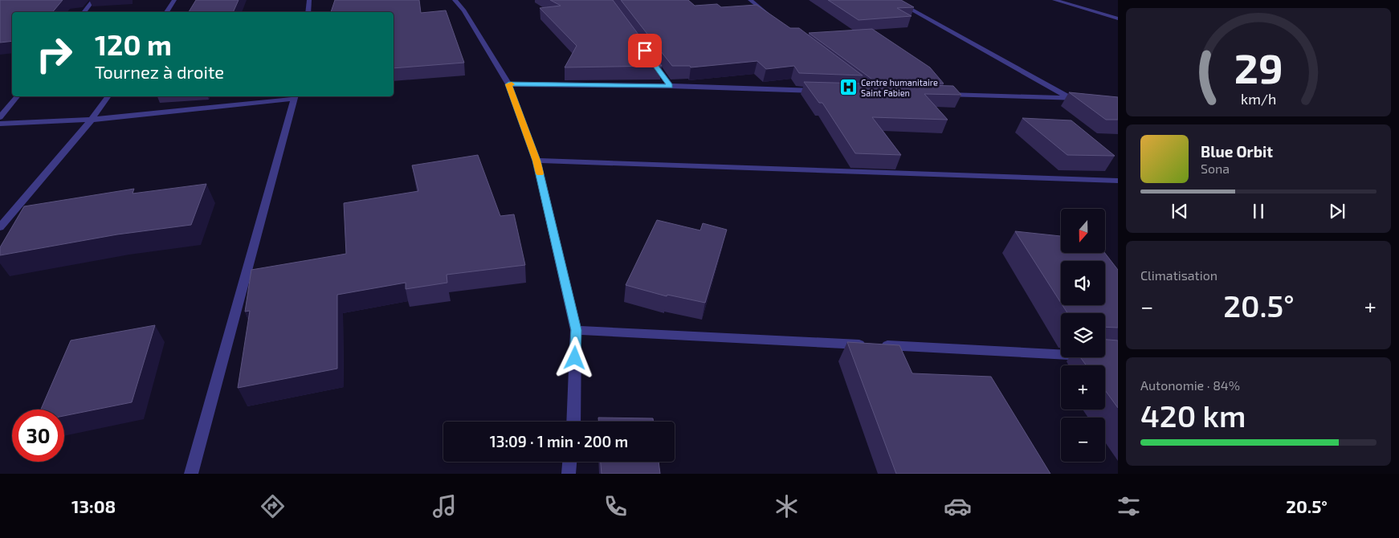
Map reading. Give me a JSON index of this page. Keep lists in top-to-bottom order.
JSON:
{
  "places": {
    "hospital": ["Centre humanitaire Saint Fabien"]
  },
  "north": "bottom",
  "page": {
    "turn": ["120 m", "Tournez à droite"],
    "song": ["Blue Orbit", "Sona"],
    "map_buttons": ["+", "−"],
    "tile": [
      "Climatisation",
      ["Autonomie · 84%", "420 km"]
    ],
    "heat": ["−", "20.5°", "+"],
    "limit": "30",
    "trip": "13:09 · 1 min · 200 m",
    "tabs": ["13:08", "20.5°"],
    "gauge": ["29", "km/h"]
  }
}
